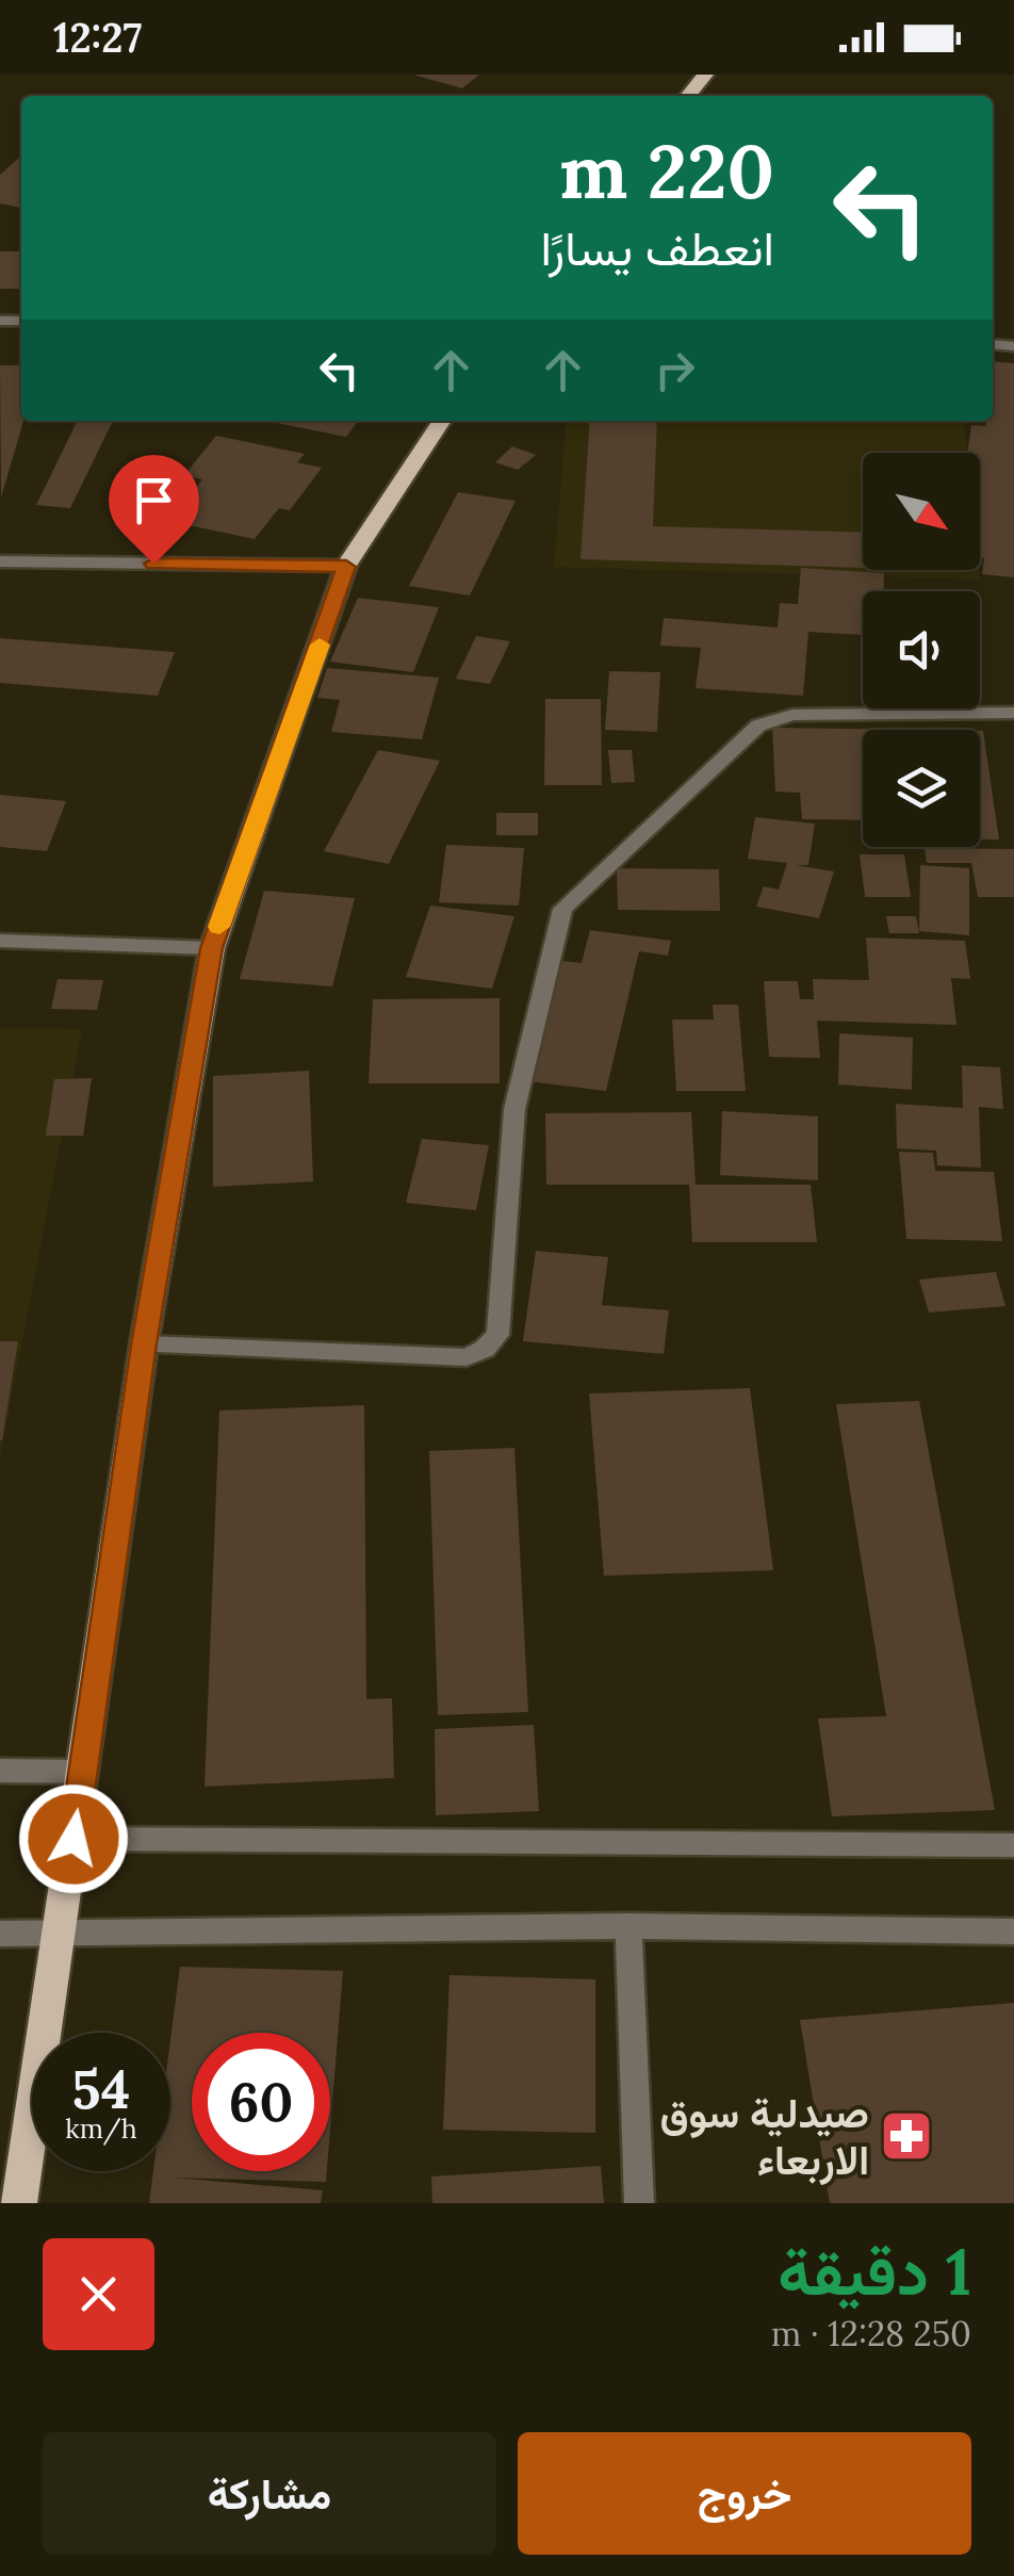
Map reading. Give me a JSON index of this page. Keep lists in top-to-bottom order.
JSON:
{
  "places": {
    "pharmacy": ["صيدلية سوق الاربعاء"]
  },
  "north": "bottom right",
  "page": {
    "status": "12:27",
    "turn": ["220 m", "انعطف يسارًا"],
    "speed": "54 km/h",
    "limit": "60",
    "heading": ["1 دقيقة", "250 m · 12:28"],
    "buttons": ["خروج", "مشاركة"]
  }
}
